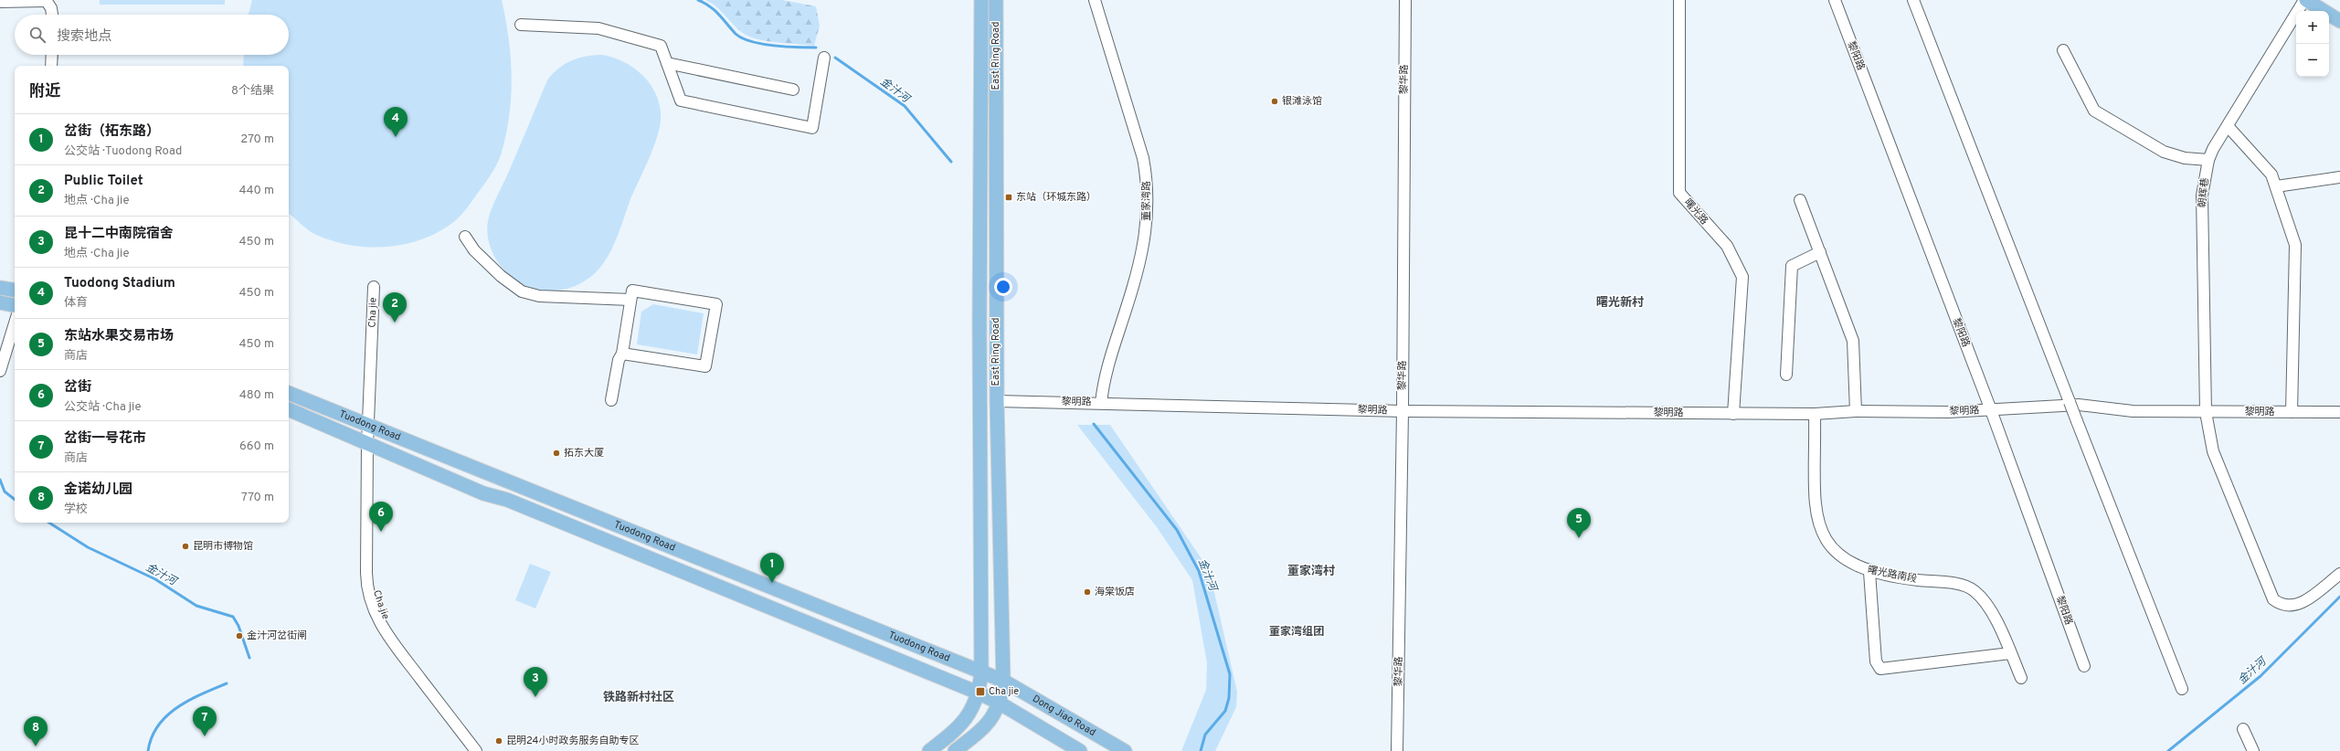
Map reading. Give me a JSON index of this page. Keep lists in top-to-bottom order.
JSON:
{
  "streets": {
    "main road": ["East Ring Road", "Tuodong Road", "Dong Jiao Road"],
    "street": [
      "黎阳路",
      "黎华路",
      "朝辉巷",
      "董家湾路",
      "曙光路",
      "Cha jie",
      "黎明路",
      "曙光路南段"
    ]
  },
  "crossings": [
    ["East Ring Road", "黎明路"],
    ["East Ring Road", "Tuodong Road"],
    ["East Ring Road", "Dong Jiao Road"],
    ["黎阳路", "黎明路"],
    ["黎华路", "黎明路"],
    ["朝辉巷", "黎明路"],
    ["董家湾路", "黎明路"],
    ["曙光路", "黎明路"],
    ["Cha jie", "Tuodong Road"],
    ["黎明路", "曙光路南段"],
    ["Tuodong Road", "Dong Jiao Road"]
  ],
  "districts": [
    "曙光新村",
    "董家湾村",
    "董家湾组团",
    "铁路新村社区"
  ],
  "water": ["金汁河"],
  "places": {
    "other": [
      "银滩泳馆",
      "拓东大厦",
      "昆明市博物馆",
      "海棠饭店",
      "金汁河岔街闸",
      "昆明24小时政务服务自助专区"
    ],
    "transit": ["东站（环城东路）", "Cha jie"]
  },
  "page": {
    "map_buttons": ["+", "−"],
    "search": "搜索地点",
    "heading": ["附近", "8个结果"],
    "pins": [
      "4",
      "2",
      "6",
      "5",
      "1",
      "3",
      "7",
      "8"
    ],
    "list": [
      {
        "mark": "1",
        "name": "岔街（拓东路）",
        "note": "公交站 · Tuodong Road",
        "value": "270 m"
      },
      {
        "mark": "2",
        "name": "Public Toilet",
        "note": "地点 · Cha jie",
        "value": "440 m"
      },
      {
        "mark": "3",
        "name": "昆十二中南院宿舍",
        "note": "地点 · Cha jie",
        "value": "450 m"
      },
      {
        "mark": "4",
        "name": "Tuodong Stadium",
        "note": "体育",
        "value": "450 m"
      },
      {
        "mark": "5",
        "name": "东站水果交易市场",
        "note": "商店",
        "value": "450 m"
      },
      {
        "mark": "6",
        "name": "岔街",
        "note": "公交站 · Cha jie",
        "value": "480 m"
      },
      {
        "mark": "7",
        "name": "岔街一号花市",
        "note": "商店",
        "value": "660 m"
      },
      {
        "mark": "8",
        "name": "金诺幼儿园",
        "note": "学校",
        "value": "770 m"
      }
    ]
  }
}
